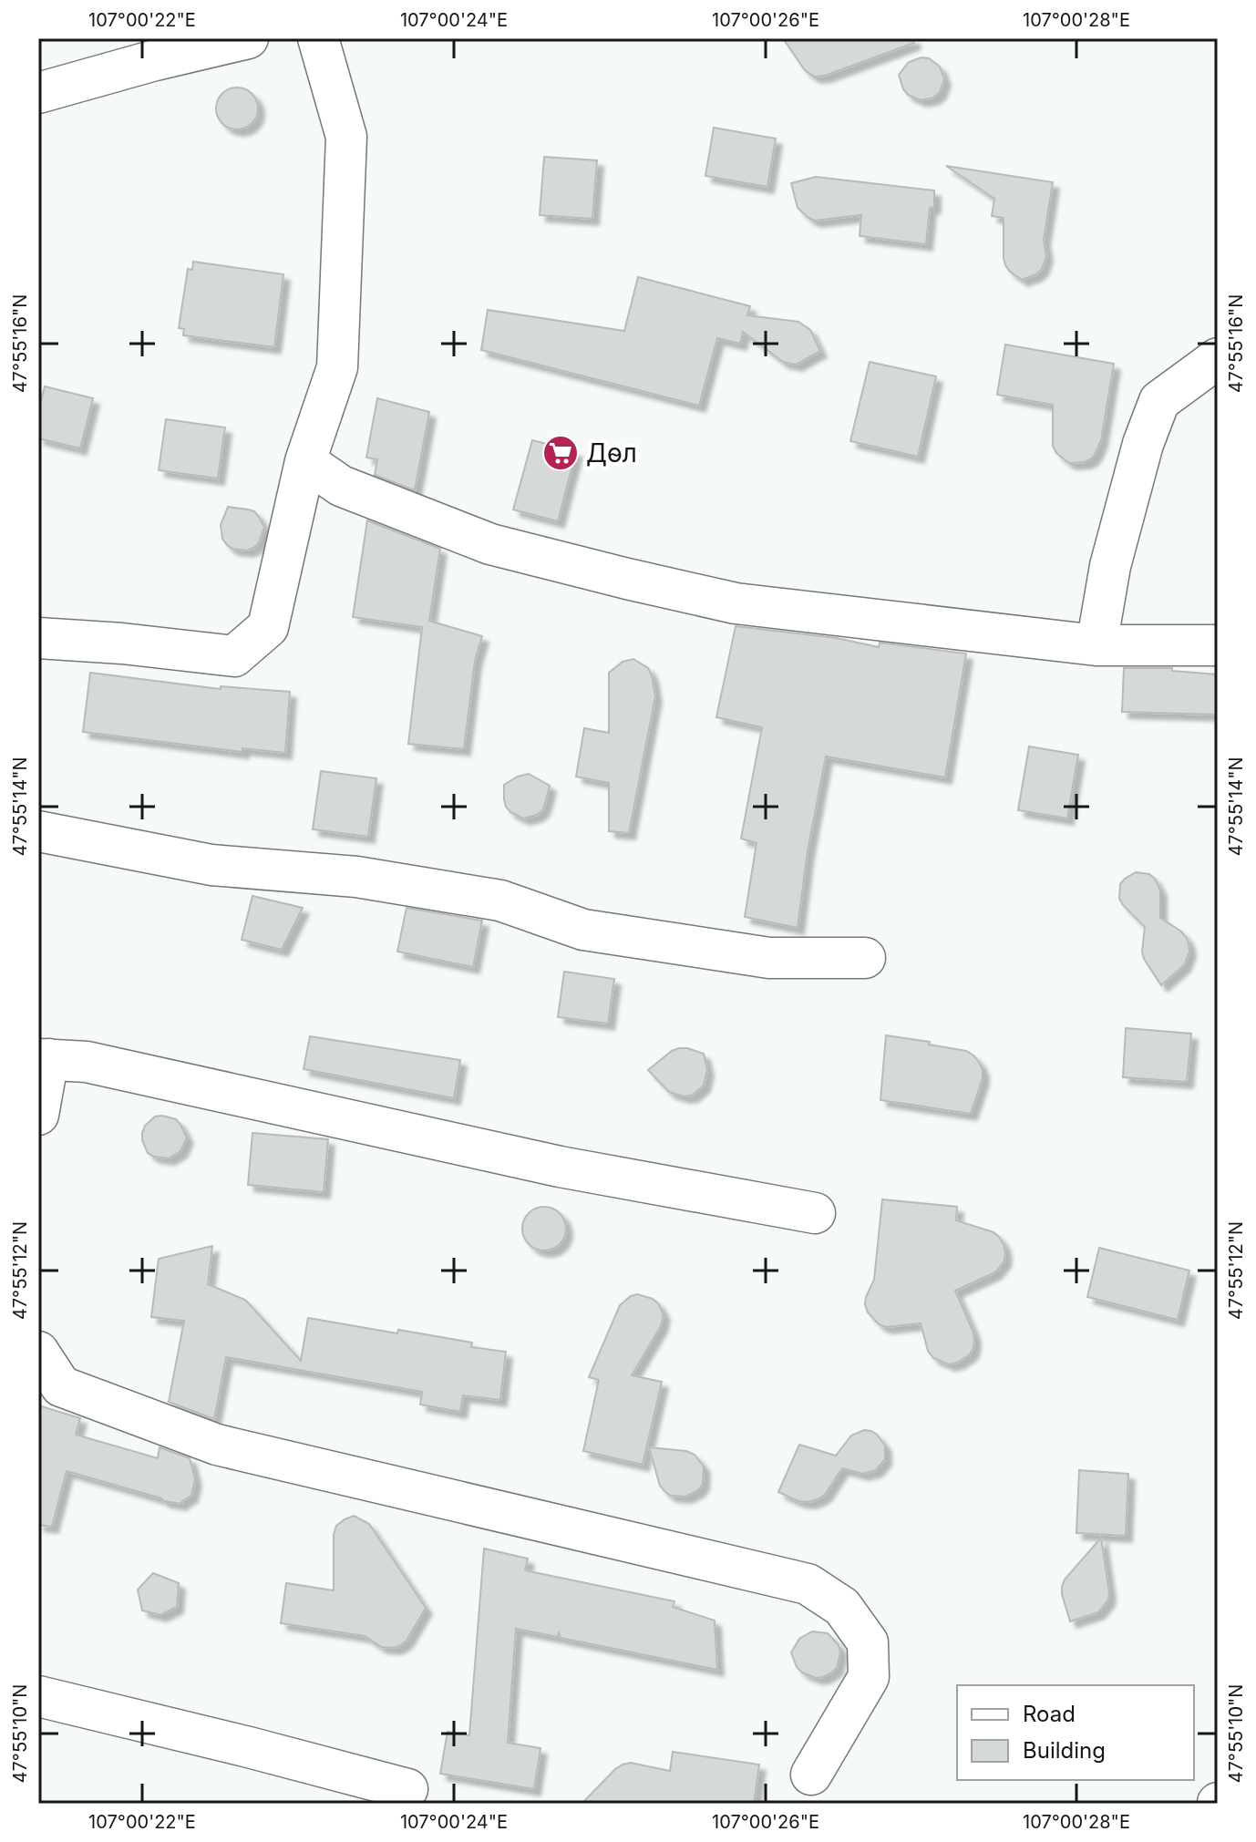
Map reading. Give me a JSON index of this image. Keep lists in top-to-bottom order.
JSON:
{
  "places": {
    "supermarket": ["Дөл"]
  },
  "legend": ["Road", "Building"],
  "coordinates": [
    "107°00'22\"E",
    "107°00'24\"E",
    "107°00'26\"E",
    "107°00'28\"E",
    "47°55'16\"N",
    "47°55'14\"N",
    "47°55'12\"N",
    "47°55'10\"N"
  ]
}
